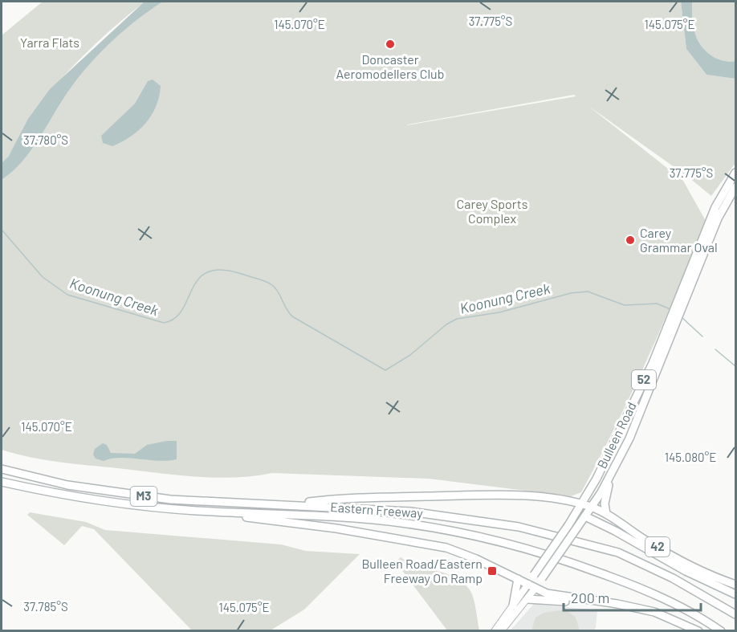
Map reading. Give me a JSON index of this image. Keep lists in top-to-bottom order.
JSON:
{
  "streets": {
    "highway": [
      "52",
      "Bulleen Road",
      "M3",
      "Eastern Freeway",
      "42"
    ]
  },
  "crossings": [
    ["Bulleen Road", "42"]
  ],
  "water": ["Koonung Creek"],
  "parks": ["Yarra Flats", "Carey Sports Complex"],
  "places": {
    "other": ["Doncaster Aeromodellers Club", "Carey Grammar Oval"],
    "transit": ["Bulleen Road/Eastern Freeway On Ramp"]
  },
  "scale_bar": "200 m",
  "coordinates": [
    "37.775°S",
    "145.070°E",
    "145.075°E",
    "37.780°S",
    "145.080°E",
    "37.785°S"
  ]
}
